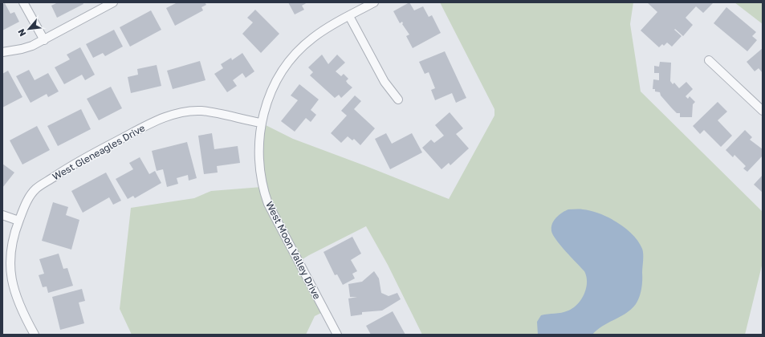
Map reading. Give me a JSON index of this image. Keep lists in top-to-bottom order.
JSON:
{
  "streets": {
    "street": ["West Gleneagles Drive", "West Moon Valley Drive"]
  },
  "crossings": [
    ["West Gleneagles Drive", "West Moon Valley Drive"]
  ],
  "north": "bottom left"
}
